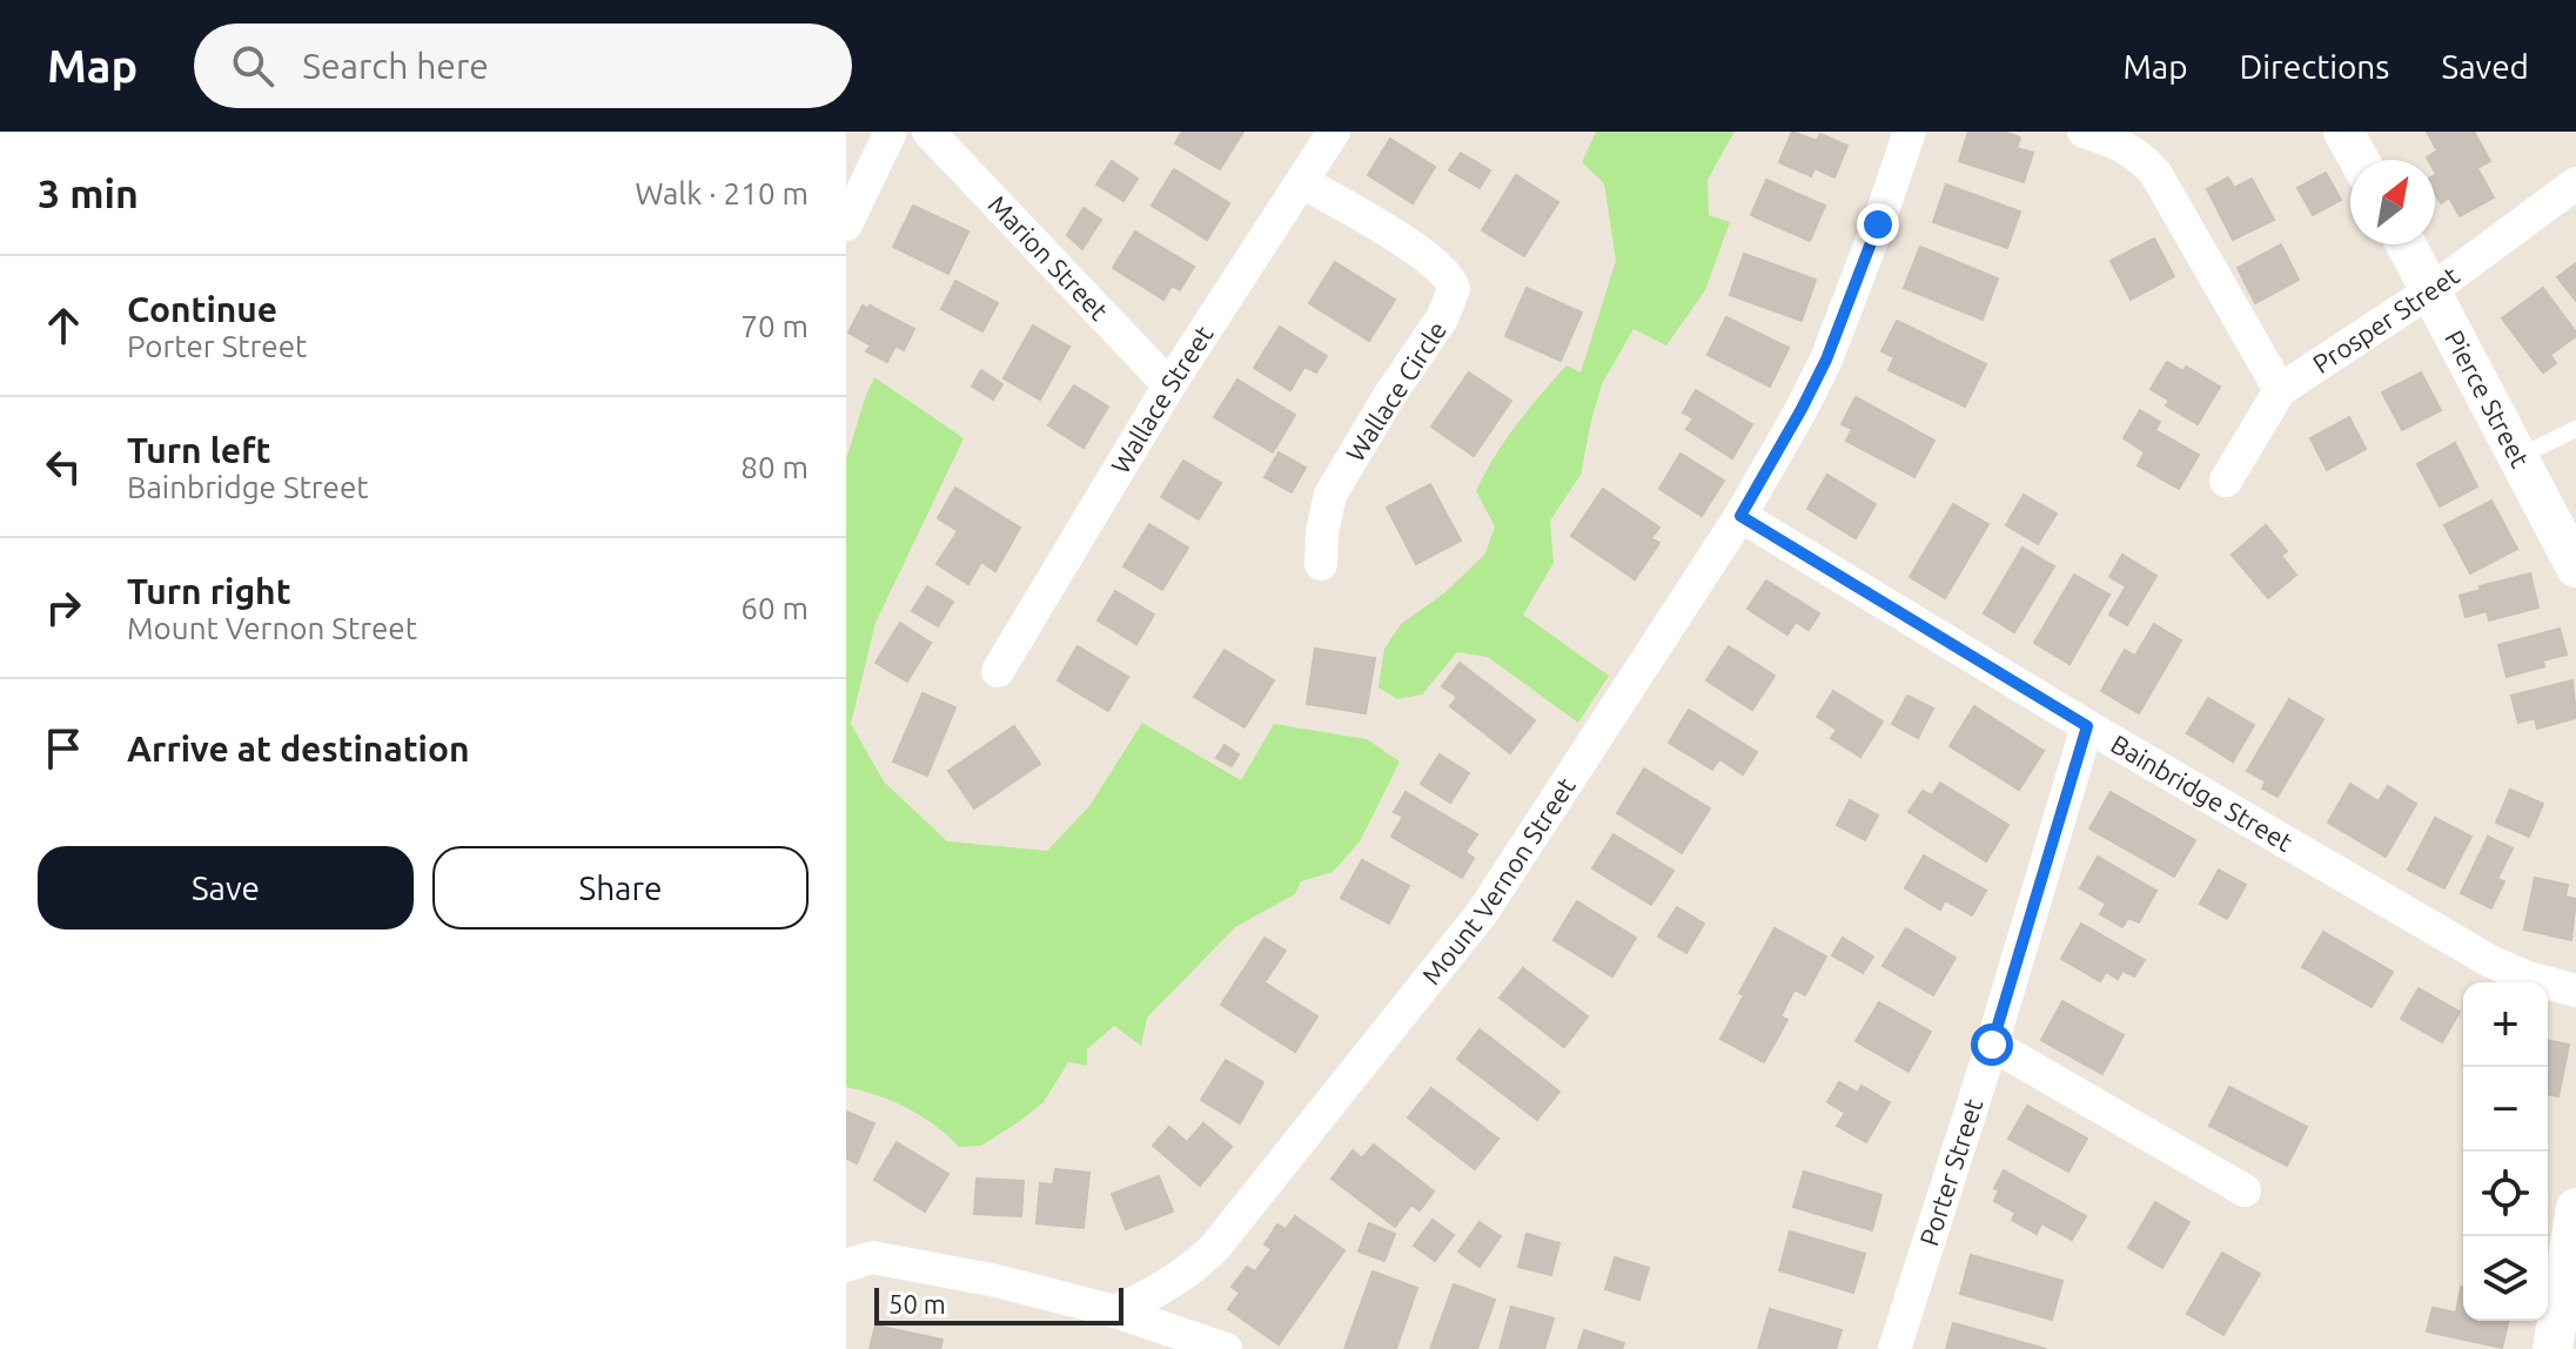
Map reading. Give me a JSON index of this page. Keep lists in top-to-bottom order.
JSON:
{
  "streets": {
    "street": [
      "Marion Street",
      "Prosper Street",
      "Wallace Circle",
      "Pierce Street",
      "Wallace Street",
      "Bainbridge Street",
      "Mount Vernon Street",
      "Porter Street"
    ]
  },
  "crossings": [
    ["Marion Street", "Wallace Street"],
    ["Prosper Street", "Pierce Street"],
    ["Wallace Circle", "Wallace Street"],
    ["Bainbridge Street", "Mount Vernon Street"],
    ["Bainbridge Street", "Porter Street"]
  ],
  "scale_bar": "50 m",
  "north": "top right",
  "page": {
    "header": "Map",
    "search": "Search here",
    "nav": ["Map", "Directions", "Saved"],
    "heading": ["3 min", "Walk · 210 m"],
    "list": [
      ["Continue", "Porter Street", "70 m"],
      ["Turn left", "Bainbridge Street", "80 m"],
      ["Turn right", "Mount Vernon Street", "60 m"],
      "Arrive at destination"
    ],
    "buttons": ["Save", "Share"],
    "map_buttons": ["+", "−"],
    "scale": "50 m"
  }
}
